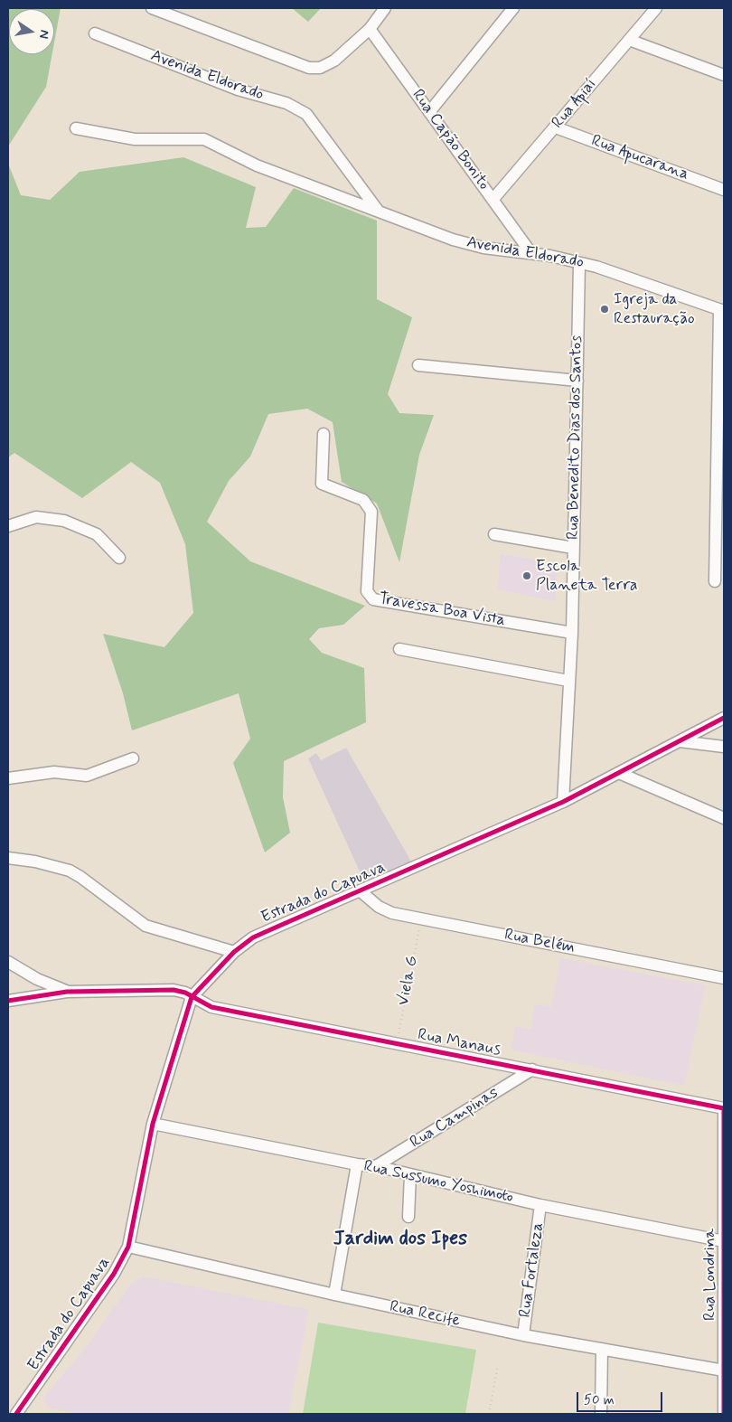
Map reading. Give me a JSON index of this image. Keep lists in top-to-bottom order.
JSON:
{
  "streets": {
    "street": [
      "Avenida Eldorado",
      "Rua Apiaí",
      "Rua Capão Bonito",
      "Rua Apucarana",
      "Rua Benedito Dias dos Santos",
      "Travessa Boa Vista",
      "Estrada do Capuava",
      "Rua Belém",
      "Rua Manaus",
      "Rua Campinas",
      "Rua Sussumo Yoshimoto",
      "Rua Fortaleza",
      "Rua Londrina",
      "Rua Recife"
    ],
    "path": ["Viela G"]
  },
  "crossings": [
    ["Avenida Eldorado", "Rua Capão Bonito"],
    ["Avenida Eldorado", "Rua Benedito Dias dos Santos"],
    ["Rua Apiaí", "Rua Capão Bonito"],
    ["Rua Apiaí", "Rua Apucarana"],
    ["Rua Benedito Dias dos Santos", "Travessa Boa Vista"],
    ["Rua Benedito Dias dos Santos", "Estrada do Capuava"],
    ["Estrada do Capuava", "Rua Belém"],
    ["Estrada do Capuava", "Rua Manaus"],
    ["Estrada do Capuava", "Rua Sussumo Yoshimoto"],
    ["Estrada do Capuava", "Rua Recife"],
    ["Rua Belém", "Viela G"],
    ["Viela G", "Rua Manaus"],
    ["Rua Manaus", "Rua Campinas"],
    ["Rua Manaus", "Rua Londrina"],
    ["Rua Campinas", "Rua Sussumo Yoshimoto"],
    ["Rua Sussumo Yoshimoto", "Rua Fortaleza"],
    ["Rua Sussumo Yoshimoto", "Rua Londrina"],
    ["Rua Fortaleza", "Rua Recife"],
    ["Rua Londrina", "Rua Recife"]
  ],
  "districts": ["Jardim dos Ipes"],
  "places": ["Igreja da Restauração", "Escola Planeta Terra"],
  "scale_bar": "50 m",
  "north": "right"
}
